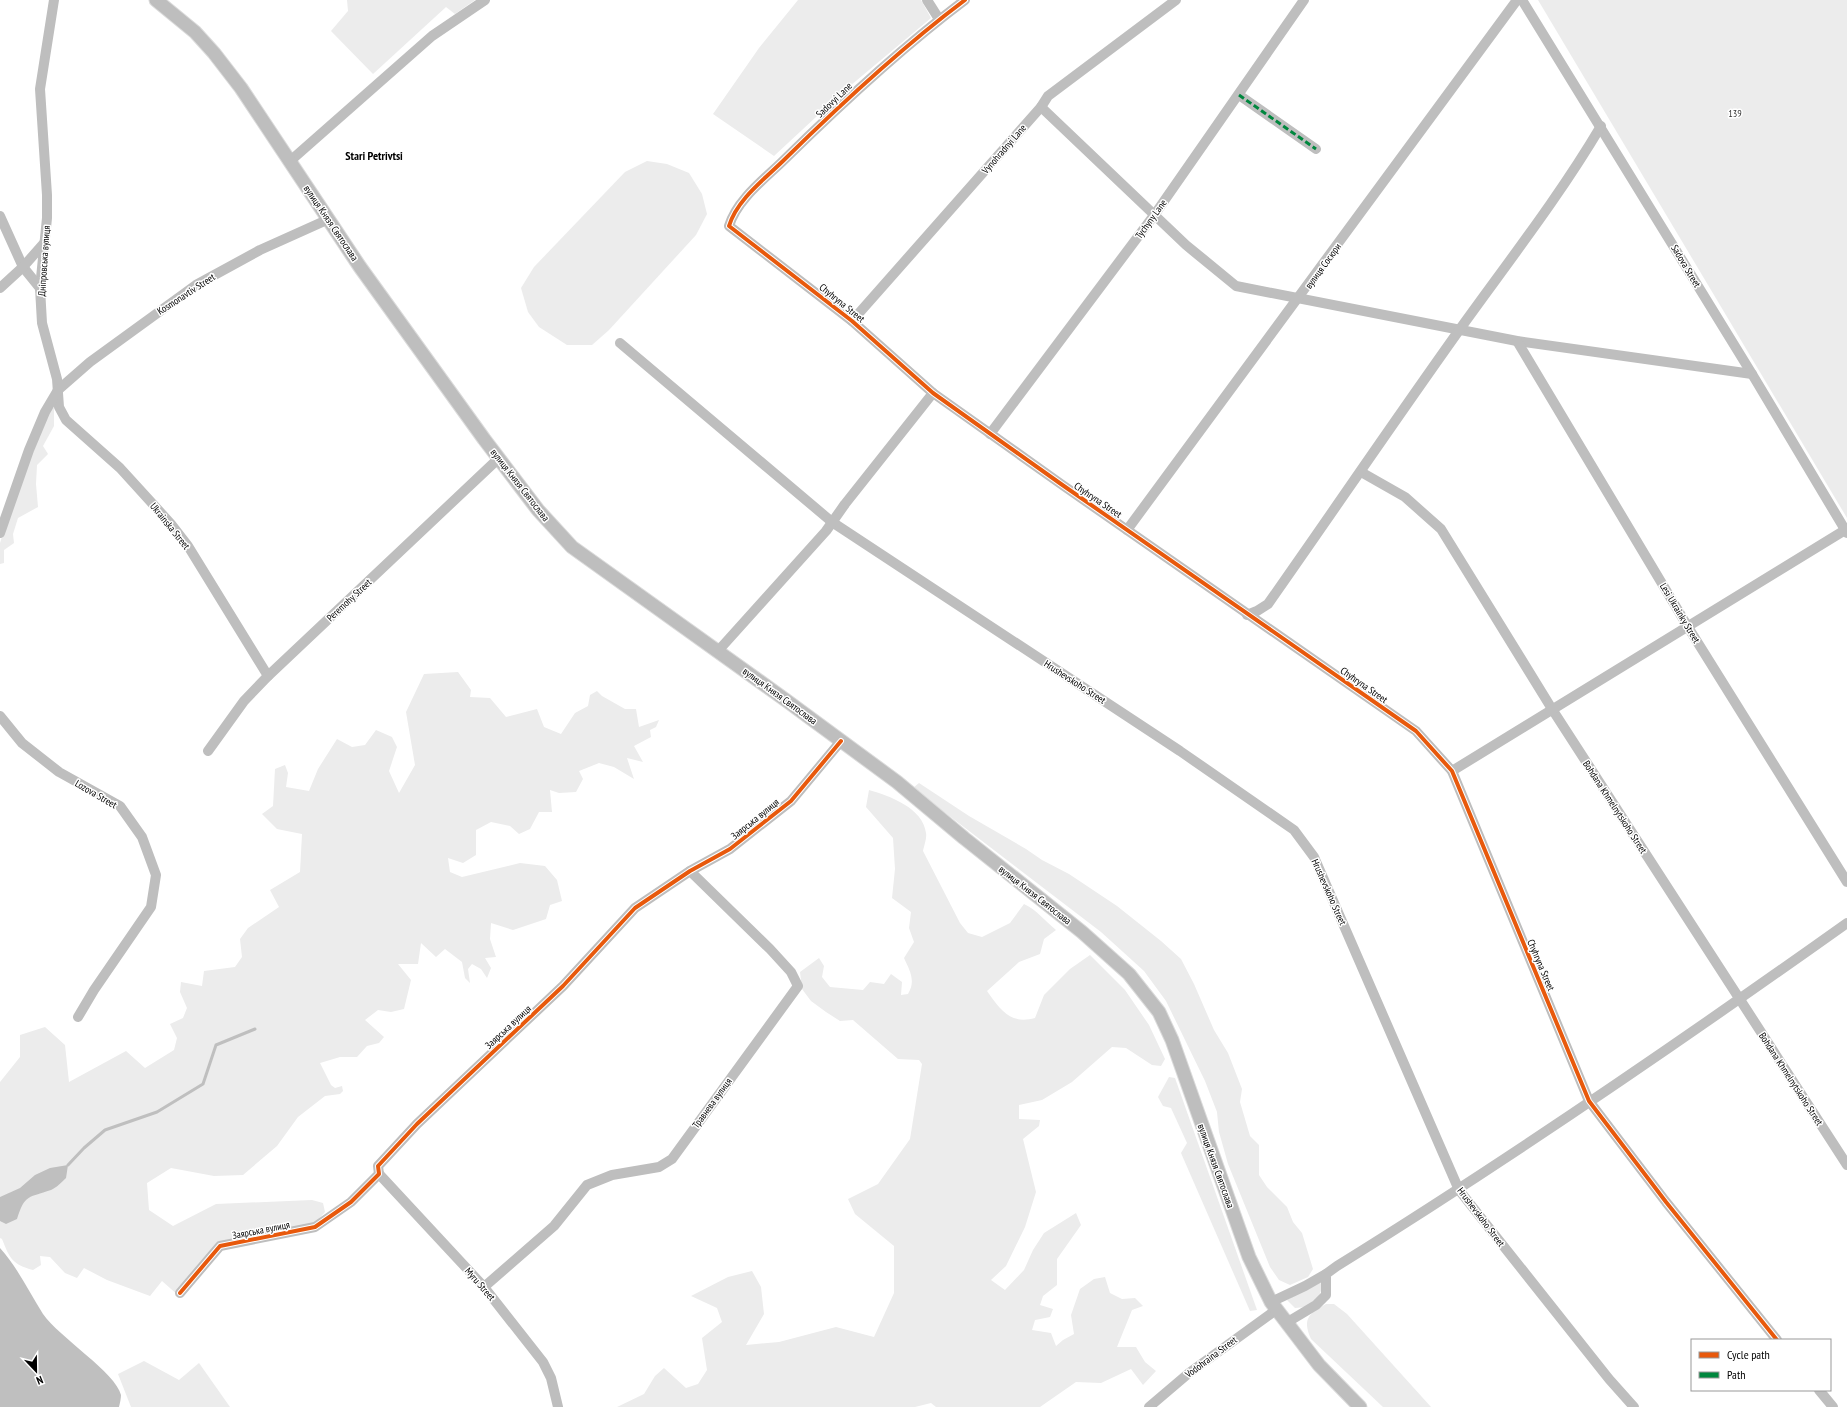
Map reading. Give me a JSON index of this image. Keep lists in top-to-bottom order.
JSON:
{
  "streets": {
    "main road": ["вулиця Князя Святослава"],
    "street": [
      "Sadovyi Lane",
      "Vynohradnyi Lane",
      "Tychyny Lane",
      "Дніпровська вулиця",
      "вулиця Сосюри",
      "Sadova Street",
      "Kosmonavtiv Street",
      "Chyhryna Street",
      "Ukrainska Street",
      "Peremohy Street",
      "Lesi Ukrainky Street",
      "Hrushevskoho Street",
      "Lozova Street",
      "Bohdana Khmelnytskoho Street",
      "Заярська вулиця",
      "Травнева вулиця",
      "Myru Street",
      "Vodohraina Street"
    ]
  },
  "crossings": [
    ["Sadovyi Lane", "Chyhryna Street"],
    ["Vynohradnyi Lane", "Chyhryna Street"],
    ["Tychyny Lane", "Chyhryna Street"],
    ["вулиця Князя Святослава", "Kosmonavtiv Street"],
    ["вулиця Князя Святослава", "Peremohy Street"],
    ["вулиця Князя Святослава", "Заярська вулиця"],
    ["вулиця Князя Святослава", "Vodohraina Street"],
    ["Дніпровська вулиця", "Kosmonavtiv Street"],
    ["Дніпровська вулиця", "Ukrainska Street"],
    ["вулиця Сосюри", "Chyhryna Street"],
    ["Kosmonavtiv Street", "Ukrainska Street"],
    ["Chyhryna Street", "Vodohraina Street"],
    ["Ukrainska Street", "Peremohy Street"],
    ["Hrushevskoho Street", "Vodohraina Street"],
    ["Bohdana Khmelnytskoho Street", "Vodohraina Street"],
    ["Заярська вулиця", "Травнева вулиця"],
    ["Заярська вулиця", "Myru Street"],
    ["Травнева вулиця", "Myru Street"]
  ],
  "districts": ["Stari Petrivtsi"],
  "parks": ["139"],
  "legend": ["Cycle path", "Path"],
  "north": "bottom"
}
